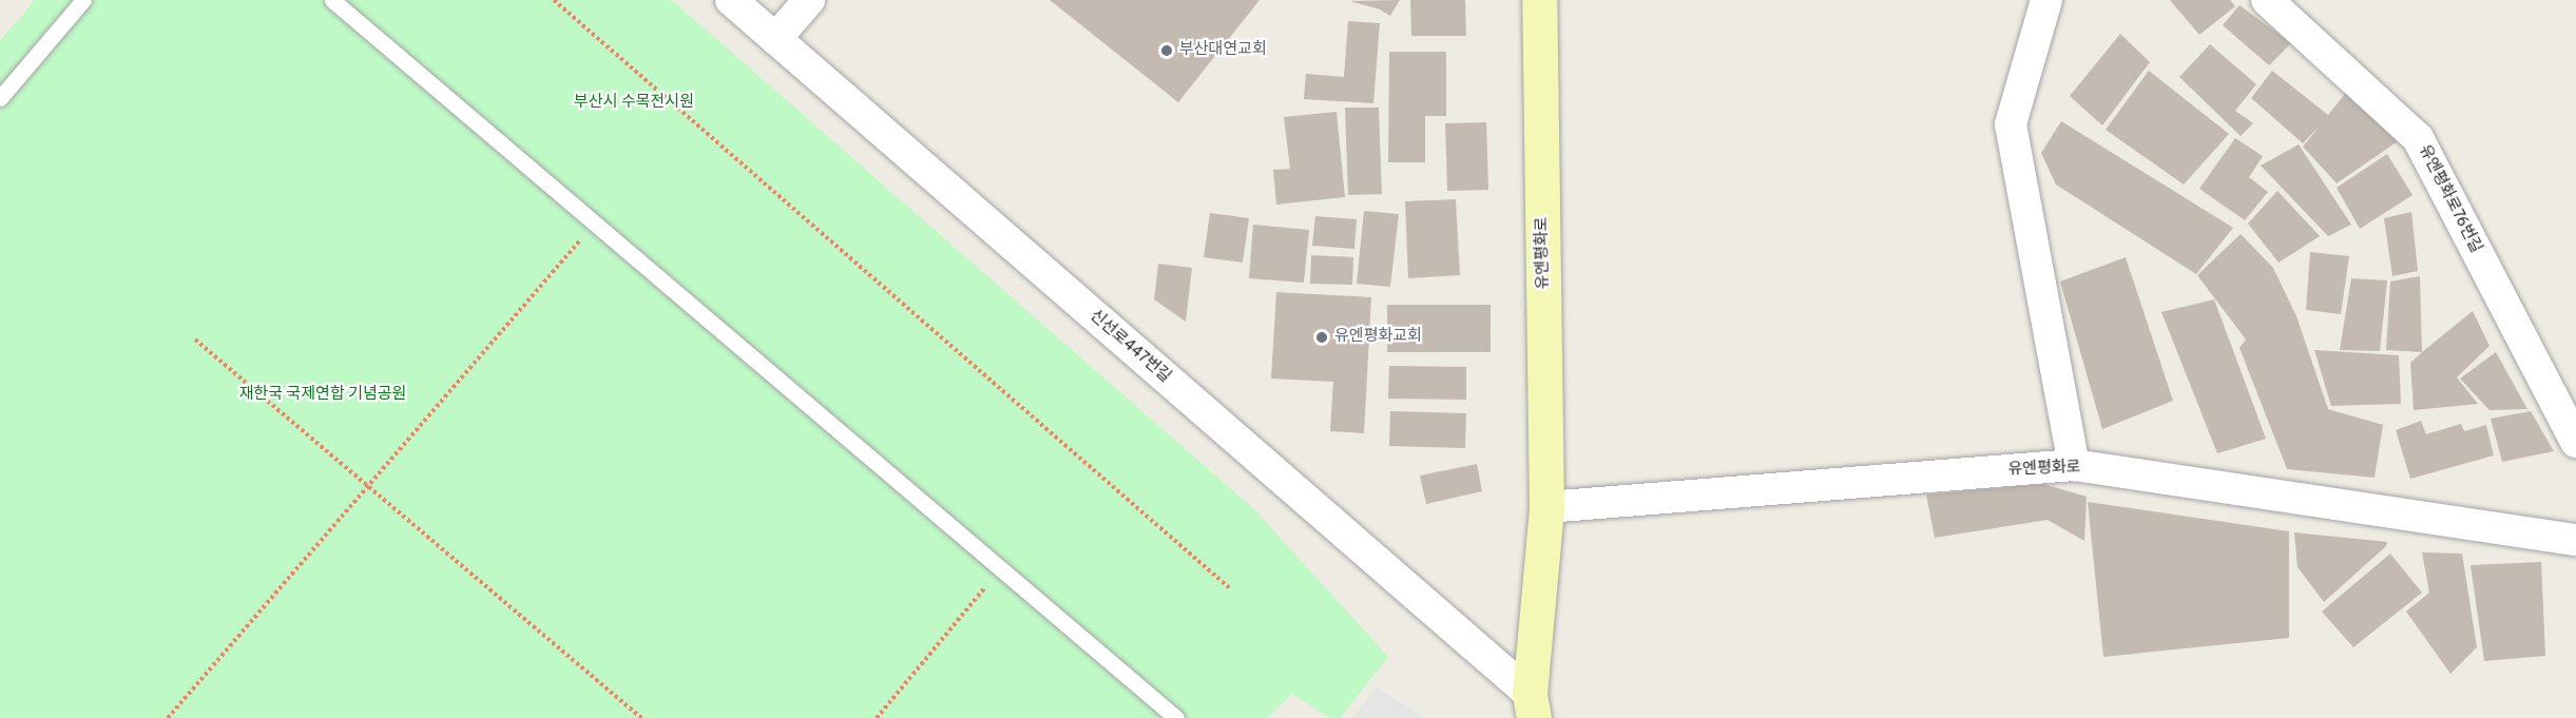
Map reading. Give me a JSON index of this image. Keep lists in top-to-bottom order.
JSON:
{
  "streets": {
    "main road": ["유엔평화로"],
    "street": ["유엔평화로76번길", "신선로447번길"]
  },
  "crossings": [
    ["유엔평화로", "신선로447번길"]
  ],
  "parks": ["부산시 수목전시원", "재한국 국제연합 기념공원"],
  "places": ["부산대연교회", "유엔평화교회"]
}
